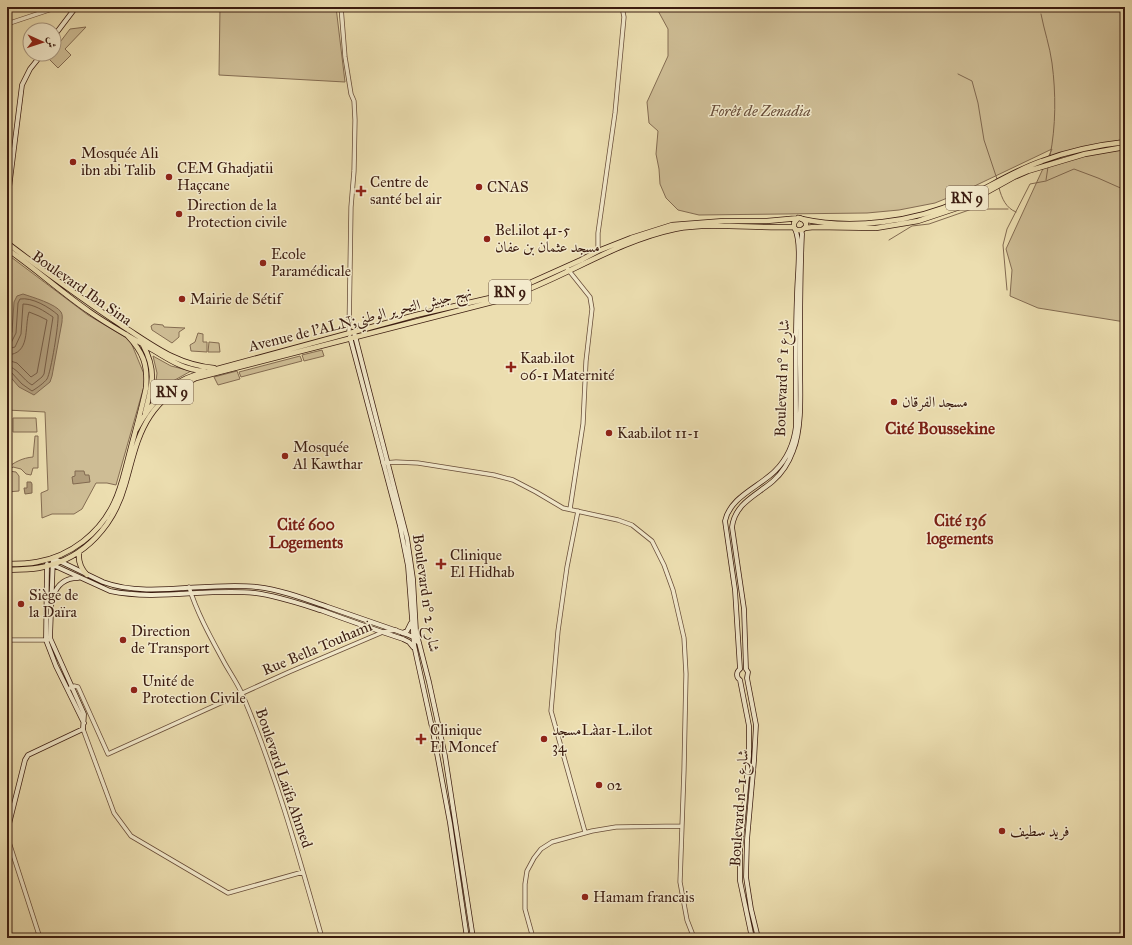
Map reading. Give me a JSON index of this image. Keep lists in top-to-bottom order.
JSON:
{
  "streets": {
    "main road": [
      "RN 9",
      "Boulevard Ibn Sina",
      "Avenue de l'ALN;نهج جيش التحرير الوطني",
      "Boulevard n° شارع 1",
      "Boulevard n° شارع 2"
    ],
    "street": ["Rue Bella Touhami", "Boulevard Laïfa Ahmed"]
  },
  "crossings": [
    ["RN 9", "Boulevard Ibn Sina"],
    ["RN 9", "Avenue de l'ALN;نهج جيش التحرير الوطني"],
    ["RN 9", "Boulevard n° شارع 1"],
    ["Boulevard Ibn Sina", "Avenue de l'ALN;نهج جيش التحرير الوطني"],
    ["Avenue de l'ALN;نهج جيش التحرير الوطني", "Boulevard n° شارع 2"],
    ["Rue Bella Touhami", "Boulevard Laïfa Ahmed"]
  ],
  "districts": ["Cité Boussekine", "Cité 136 logements", "Cité 600 Logements"],
  "parks": ["Forêt de Zenadia"],
  "places": {
    "other": [
      "Mosquée Ali ibn abi Talib",
      "CEM Ghadjatii Haçcane",
      "CNAS",
      "Direction de la Protection civile",
      "Bel.ilot 41-5 مسجد عثمان بن عفان",
      "Ecole Paramédicale",
      "Mairie de Sétif",
      "مسجد الفرقان",
      "Kaab.ilot 11-1",
      "Mosquée Al Kawthar",
      "Siège de la Daïra",
      "Direction de Transport",
      "Unité de Protection Civile",
      "مسجدLàa1-L.ilot 34",
      "o2",
      "فريد سطيف",
      "Hamam francais"
    ],
    "health": [
      "Centre de santé bel air",
      "Kaab.ilot 06-1 Maternité",
      "Clinique El Hidhab",
      "Clinique El Moncef"
    ]
  },
  "north": "right"
}
